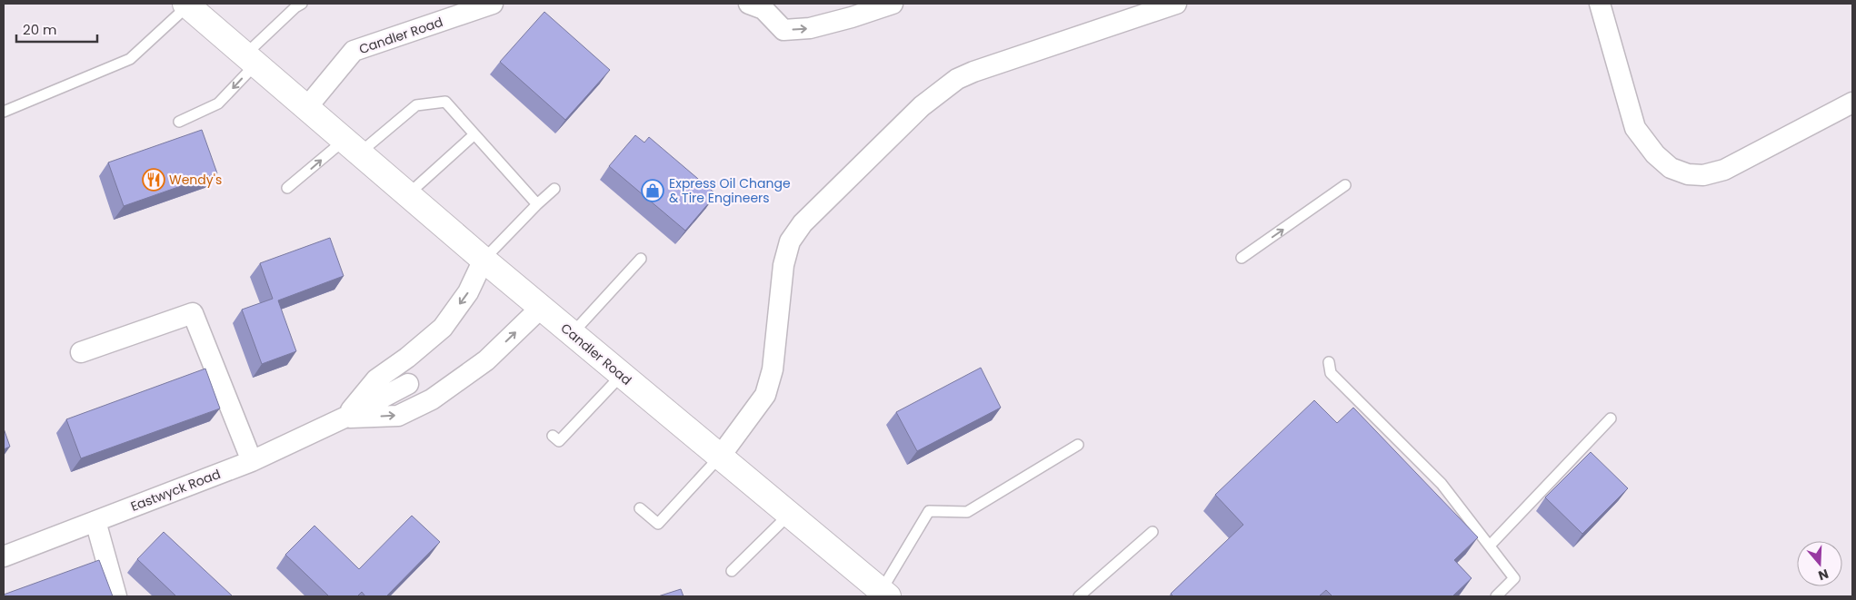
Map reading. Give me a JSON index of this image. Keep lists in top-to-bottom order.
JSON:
{
  "streets": {
    "main road": ["Candler Road"],
    "street": ["Eastwyck Road"]
  },
  "crossings": [
    ["Candler Road", "Eastwyck Road"]
  ],
  "places": {
    "restaurant": ["Wendy's"],
    "shop": ["Express Oil Change & Tire Engineers"]
  },
  "scale_bar": "20 m",
  "north": "bottom"
}
